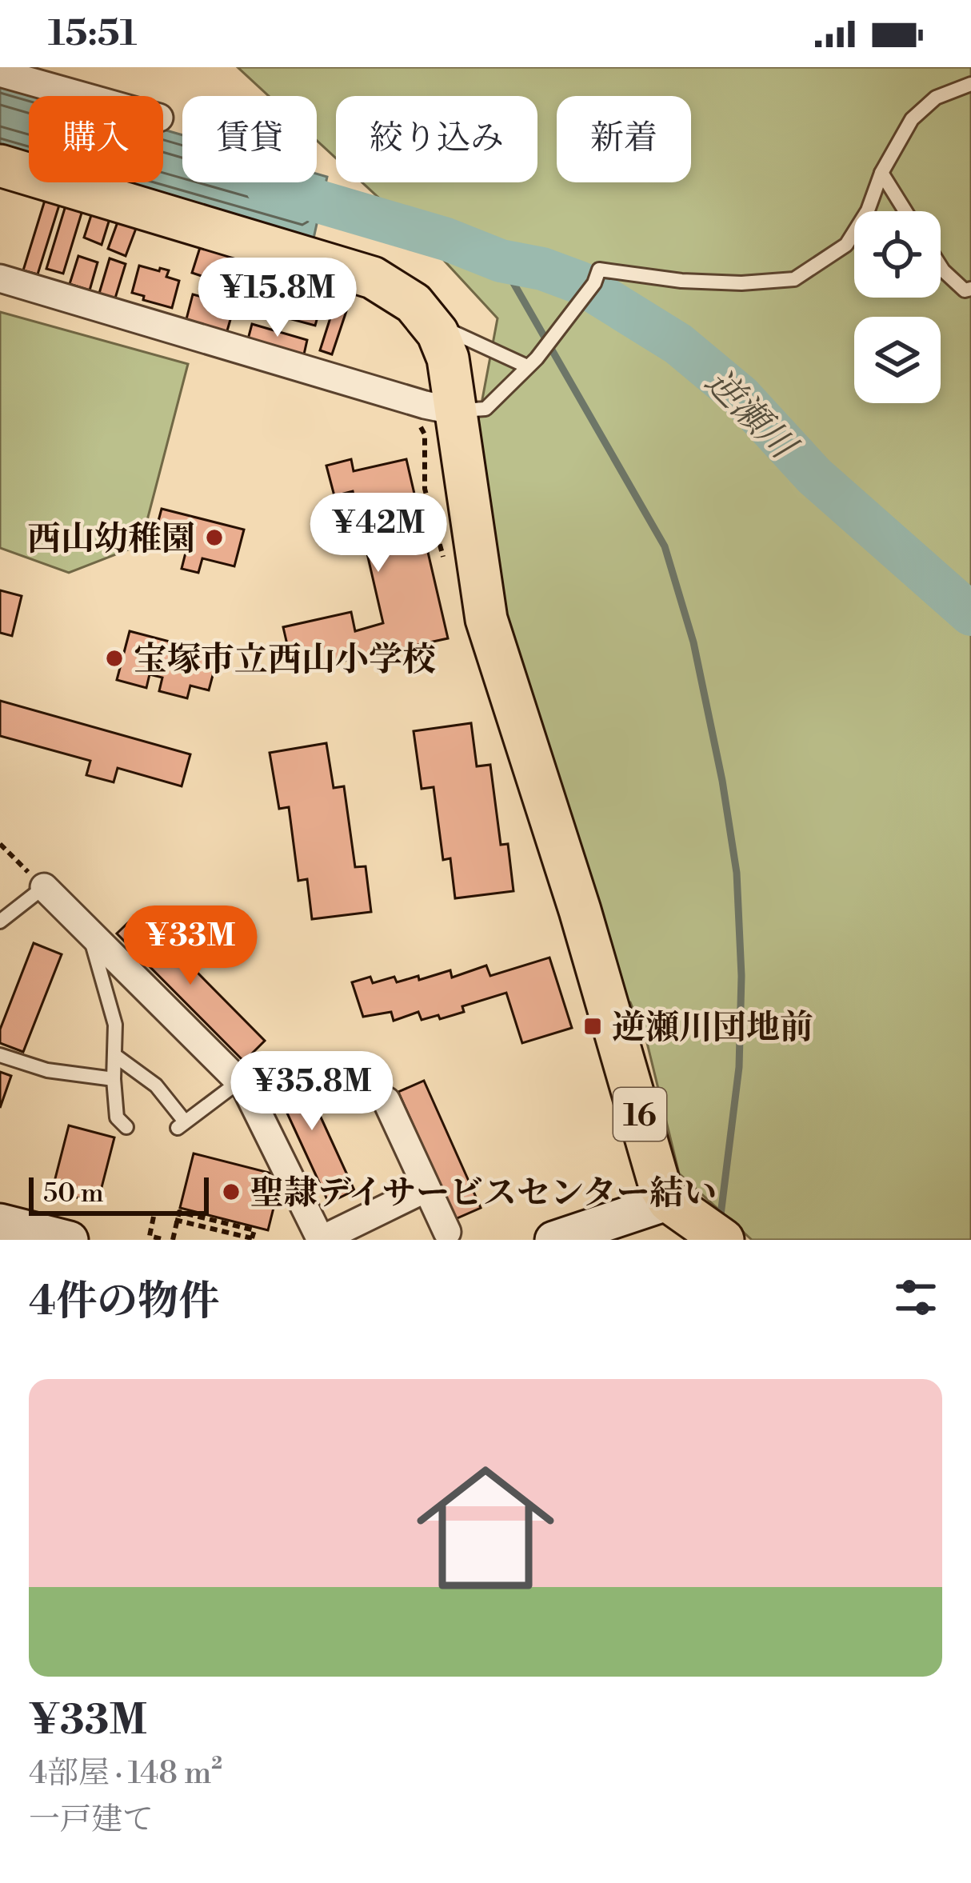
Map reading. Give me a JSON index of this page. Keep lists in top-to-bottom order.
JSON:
{
  "streets": {
    "main road": ["16"]
  },
  "water": ["逆瀬川"],
  "places": {
    "other": ["西山幼稚園", "宝塚市立西山小学校", "聖隷デイサービスセンター結い"],
    "transit": ["逆瀬川団地前"]
  },
  "scale_bar": "50 m",
  "page": {
    "status": "15:51",
    "chip": [
      "購入",
      "賃貸",
      "絞り込み",
      "新着"
    ],
    "price": [
      "¥15.8M",
      "¥42M",
      "¥33M",
      "¥35.8M"
    ],
    "scale": "50 m",
    "heading": "4件の物件",
    "list": [
      {
        "name": "¥33M",
        "note": "4部屋 · 148 m² · 一戸建て"
      }
    ]
  }
}
